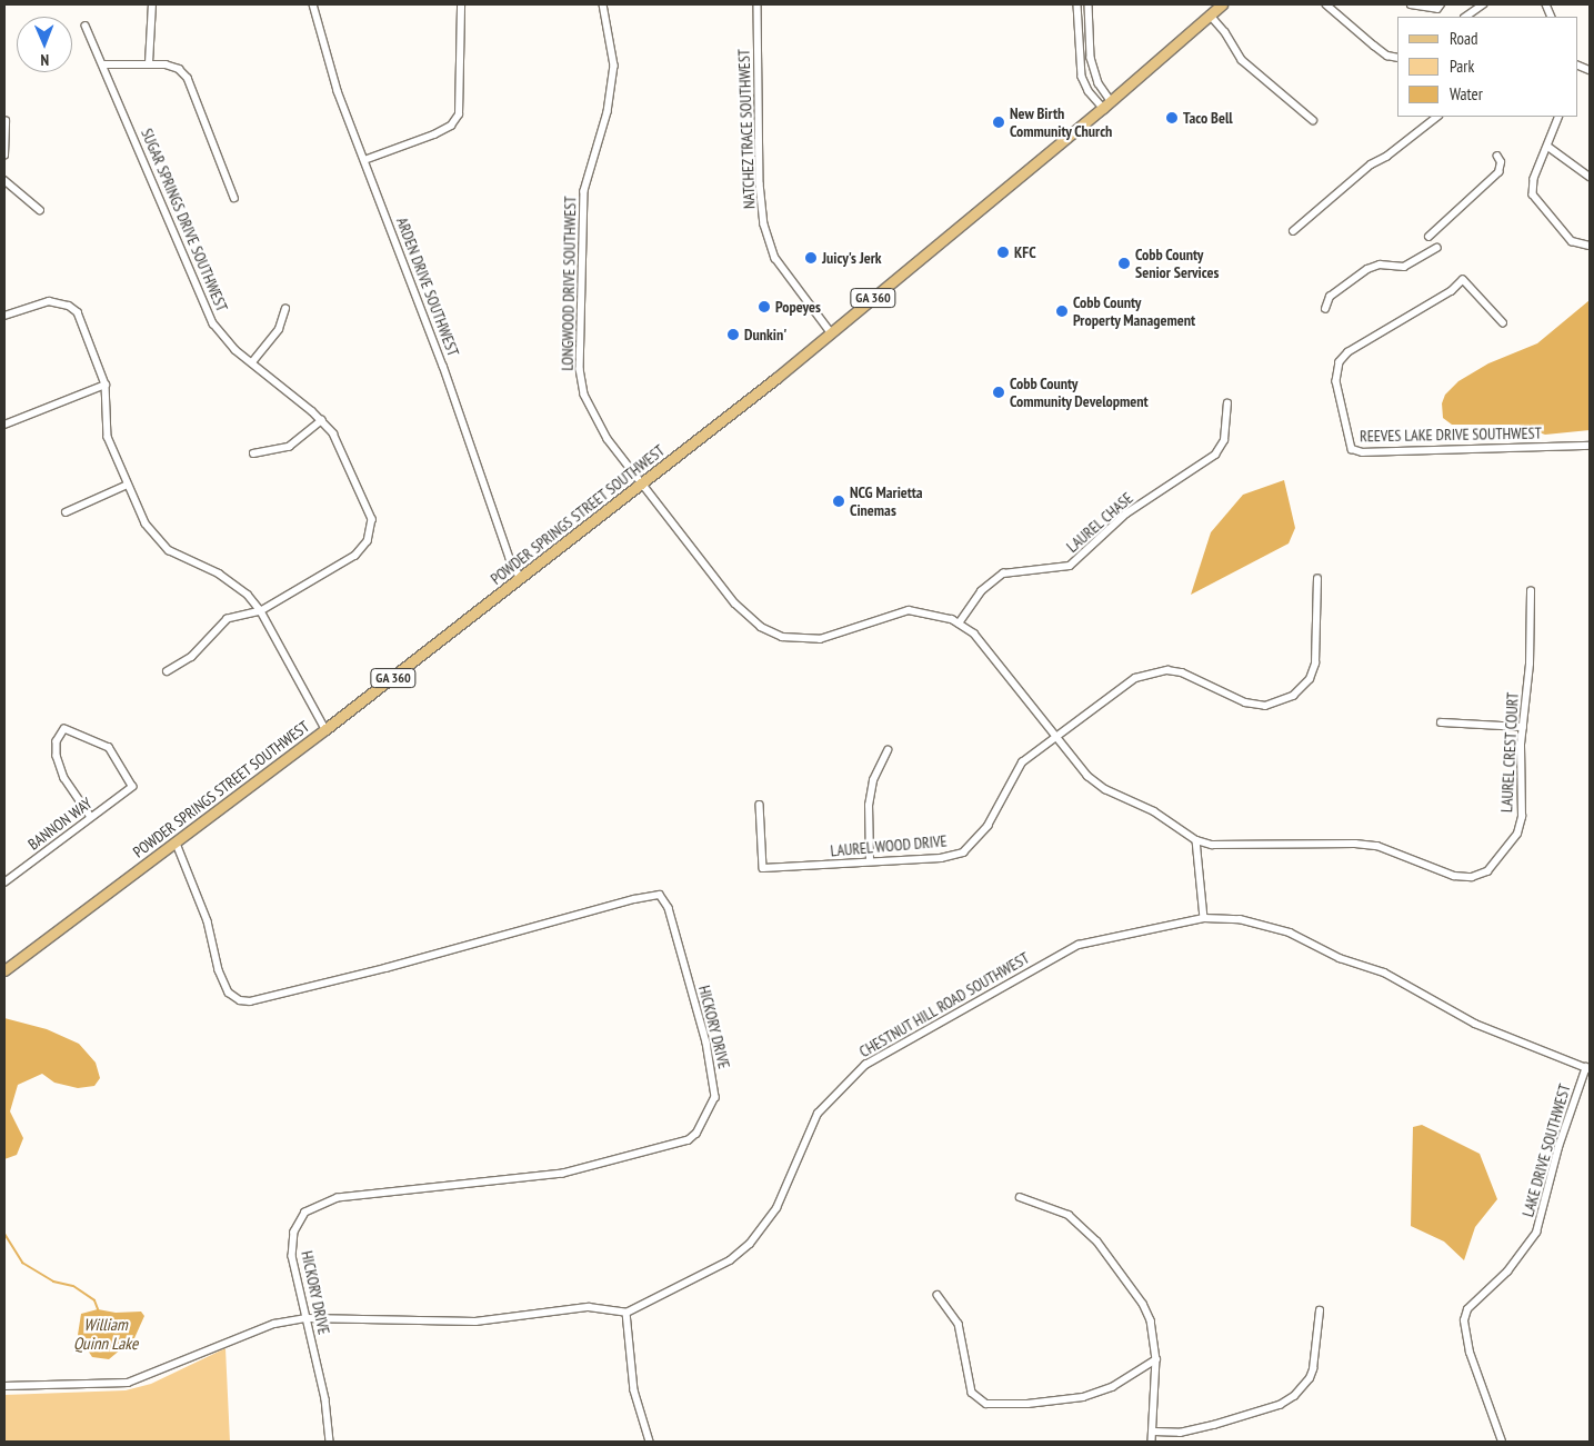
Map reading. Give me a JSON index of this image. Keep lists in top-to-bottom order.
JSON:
{
  "streets": {
    "main road": ["GA 360", "POWDER SPRINGS STREET SOUTHWEST"],
    "street": [
      "NATCHEZ TRACE SOUTHWEST",
      "SUGAR SPRINGS DRIVE SOUTHWEST",
      "LONGWOOD DRIVE SOUTHWEST",
      "ARDEN DRIVE SOUTHWEST",
      "REEVES LAKE DRIVE SOUTHWEST",
      "LAUREL CHASE",
      "LAUREL CREST COURT",
      "BANNON WAY",
      "LAUREL WOOD DRIVE",
      "CHESTNUT HILL ROAD SOUTHWEST",
      "HICKORY DRIVE",
      "LAKE DRIVE SOUTHWEST"
    ]
  },
  "crossings": [
    ["NATCHEZ TRACE SOUTHWEST", "POWDER SPRINGS STREET SOUTHWEST"],
    ["LONGWOOD DRIVE SOUTHWEST", "POWDER SPRINGS STREET SOUTHWEST"],
    ["LONGWOOD DRIVE SOUTHWEST", "LAUREL CHASE"],
    ["LONGWOOD DRIVE SOUTHWEST", "LAUREL CREST COURT"],
    ["LONGWOOD DRIVE SOUTHWEST", "LAUREL WOOD DRIVE"],
    ["ARDEN DRIVE SOUTHWEST", "POWDER SPRINGS STREET SOUTHWEST"],
    ["GA 360", "POWDER SPRINGS STREET SOUTHWEST"],
    ["POWDER SPRINGS STREET SOUTHWEST", "HICKORY DRIVE"],
    ["CHESTNUT HILL ROAD SOUTHWEST", "LAKE DRIVE SOUTHWEST"]
  ],
  "water": ["William Quinn Lake"],
  "places": [
    "Taco Bell",
    "New Birth Community Church",
    "KFC",
    "Juicy's Jerk",
    "Cobb County Senior Services",
    "Popeyes",
    "Cobb County Property Management",
    "Dunkin'",
    "Cobb County Community Development",
    "NCG Marietta Cinemas"
  ],
  "legend": ["Road", "Park", "Water"],
  "north": "bottom"
}
